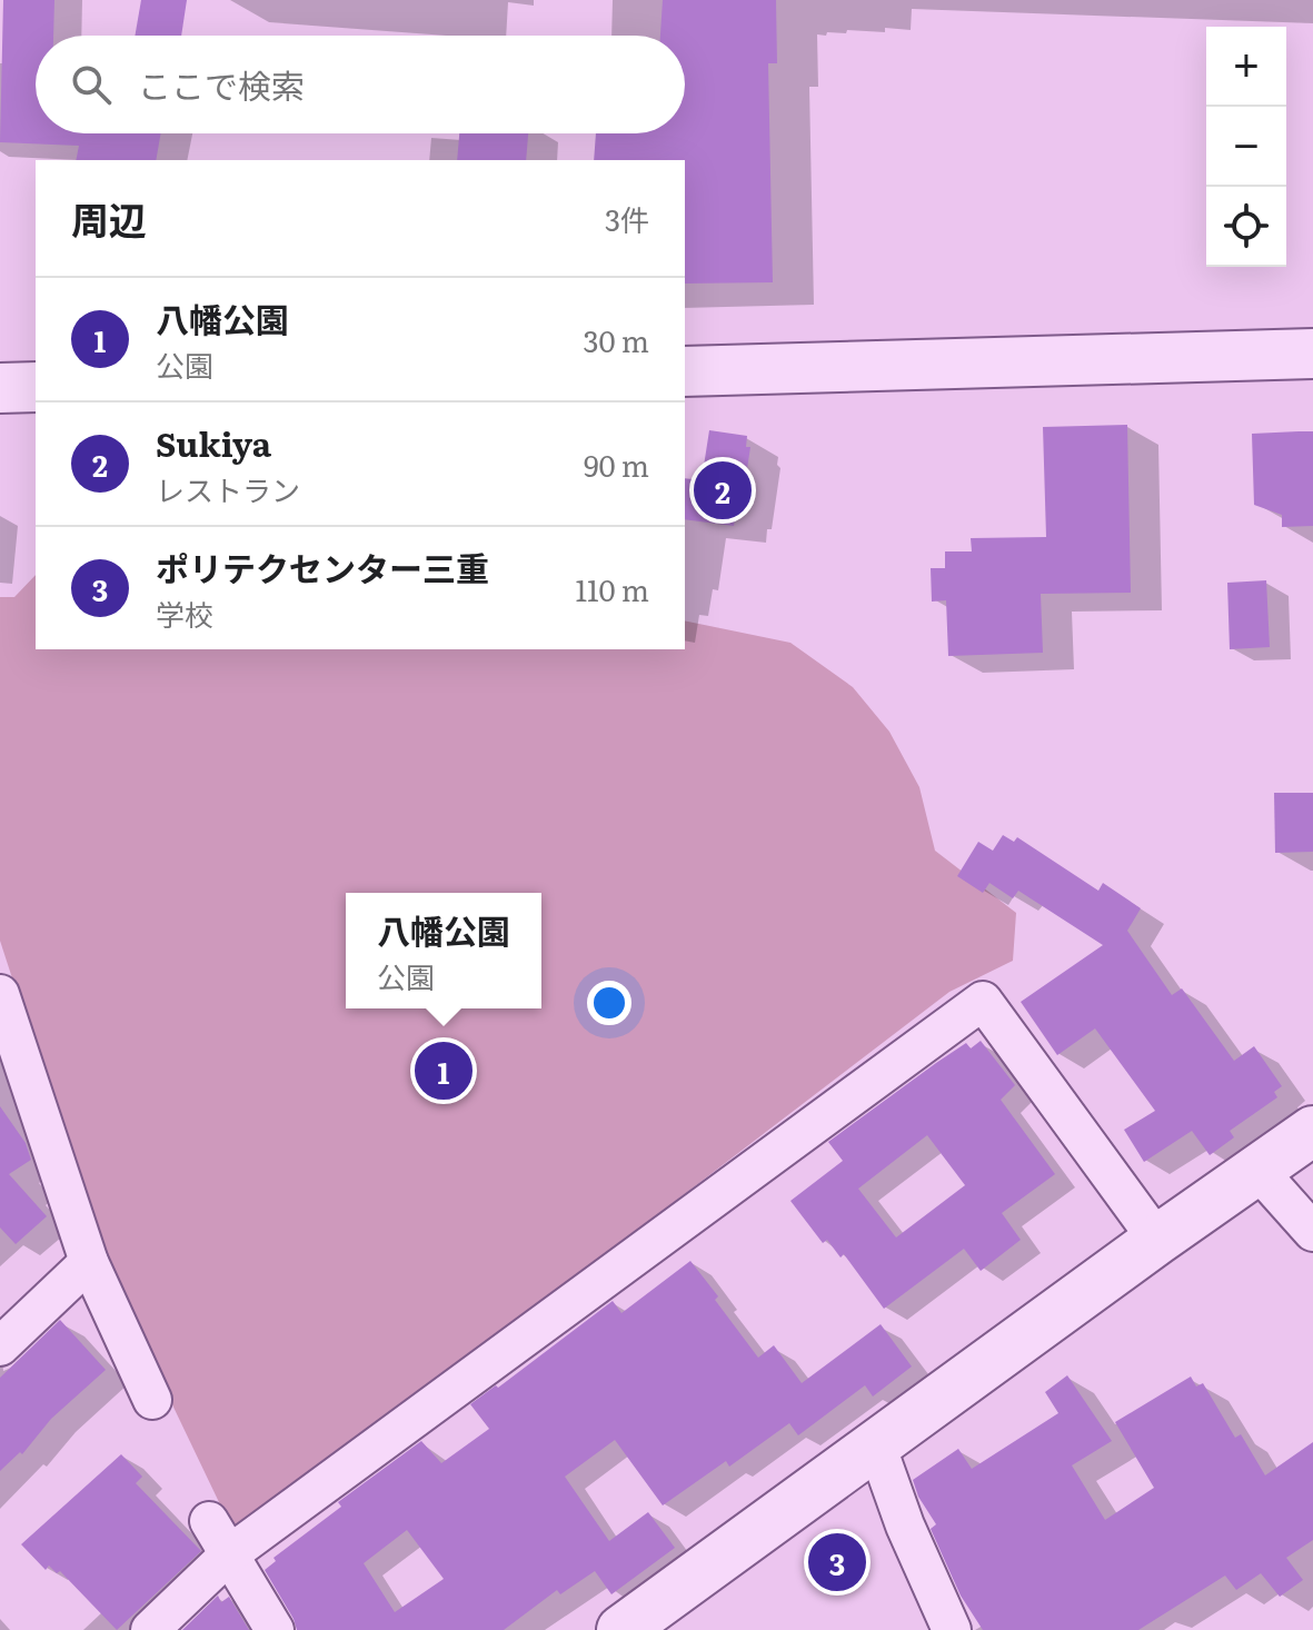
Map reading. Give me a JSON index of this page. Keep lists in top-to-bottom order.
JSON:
{
  "page": {
    "map_buttons": ["+", "−"],
    "search": "ここで検索",
    "heading": ["周辺", "3件"],
    "list": [
      {
        "mark": "1",
        "name": "八幡公園",
        "note": "公園",
        "value": "30 m"
      },
      {
        "mark": "2",
        "name": "Sukiya",
        "note": "レストラン",
        "value": "90 m"
      },
      {
        "mark": "3",
        "name": "ポリテクセンター三重",
        "note": "学校",
        "value": "110 m"
      }
    ],
    "pins": ["2", "1", "3"],
    "popup": ["八幡公園", "公園"]
  }
}
